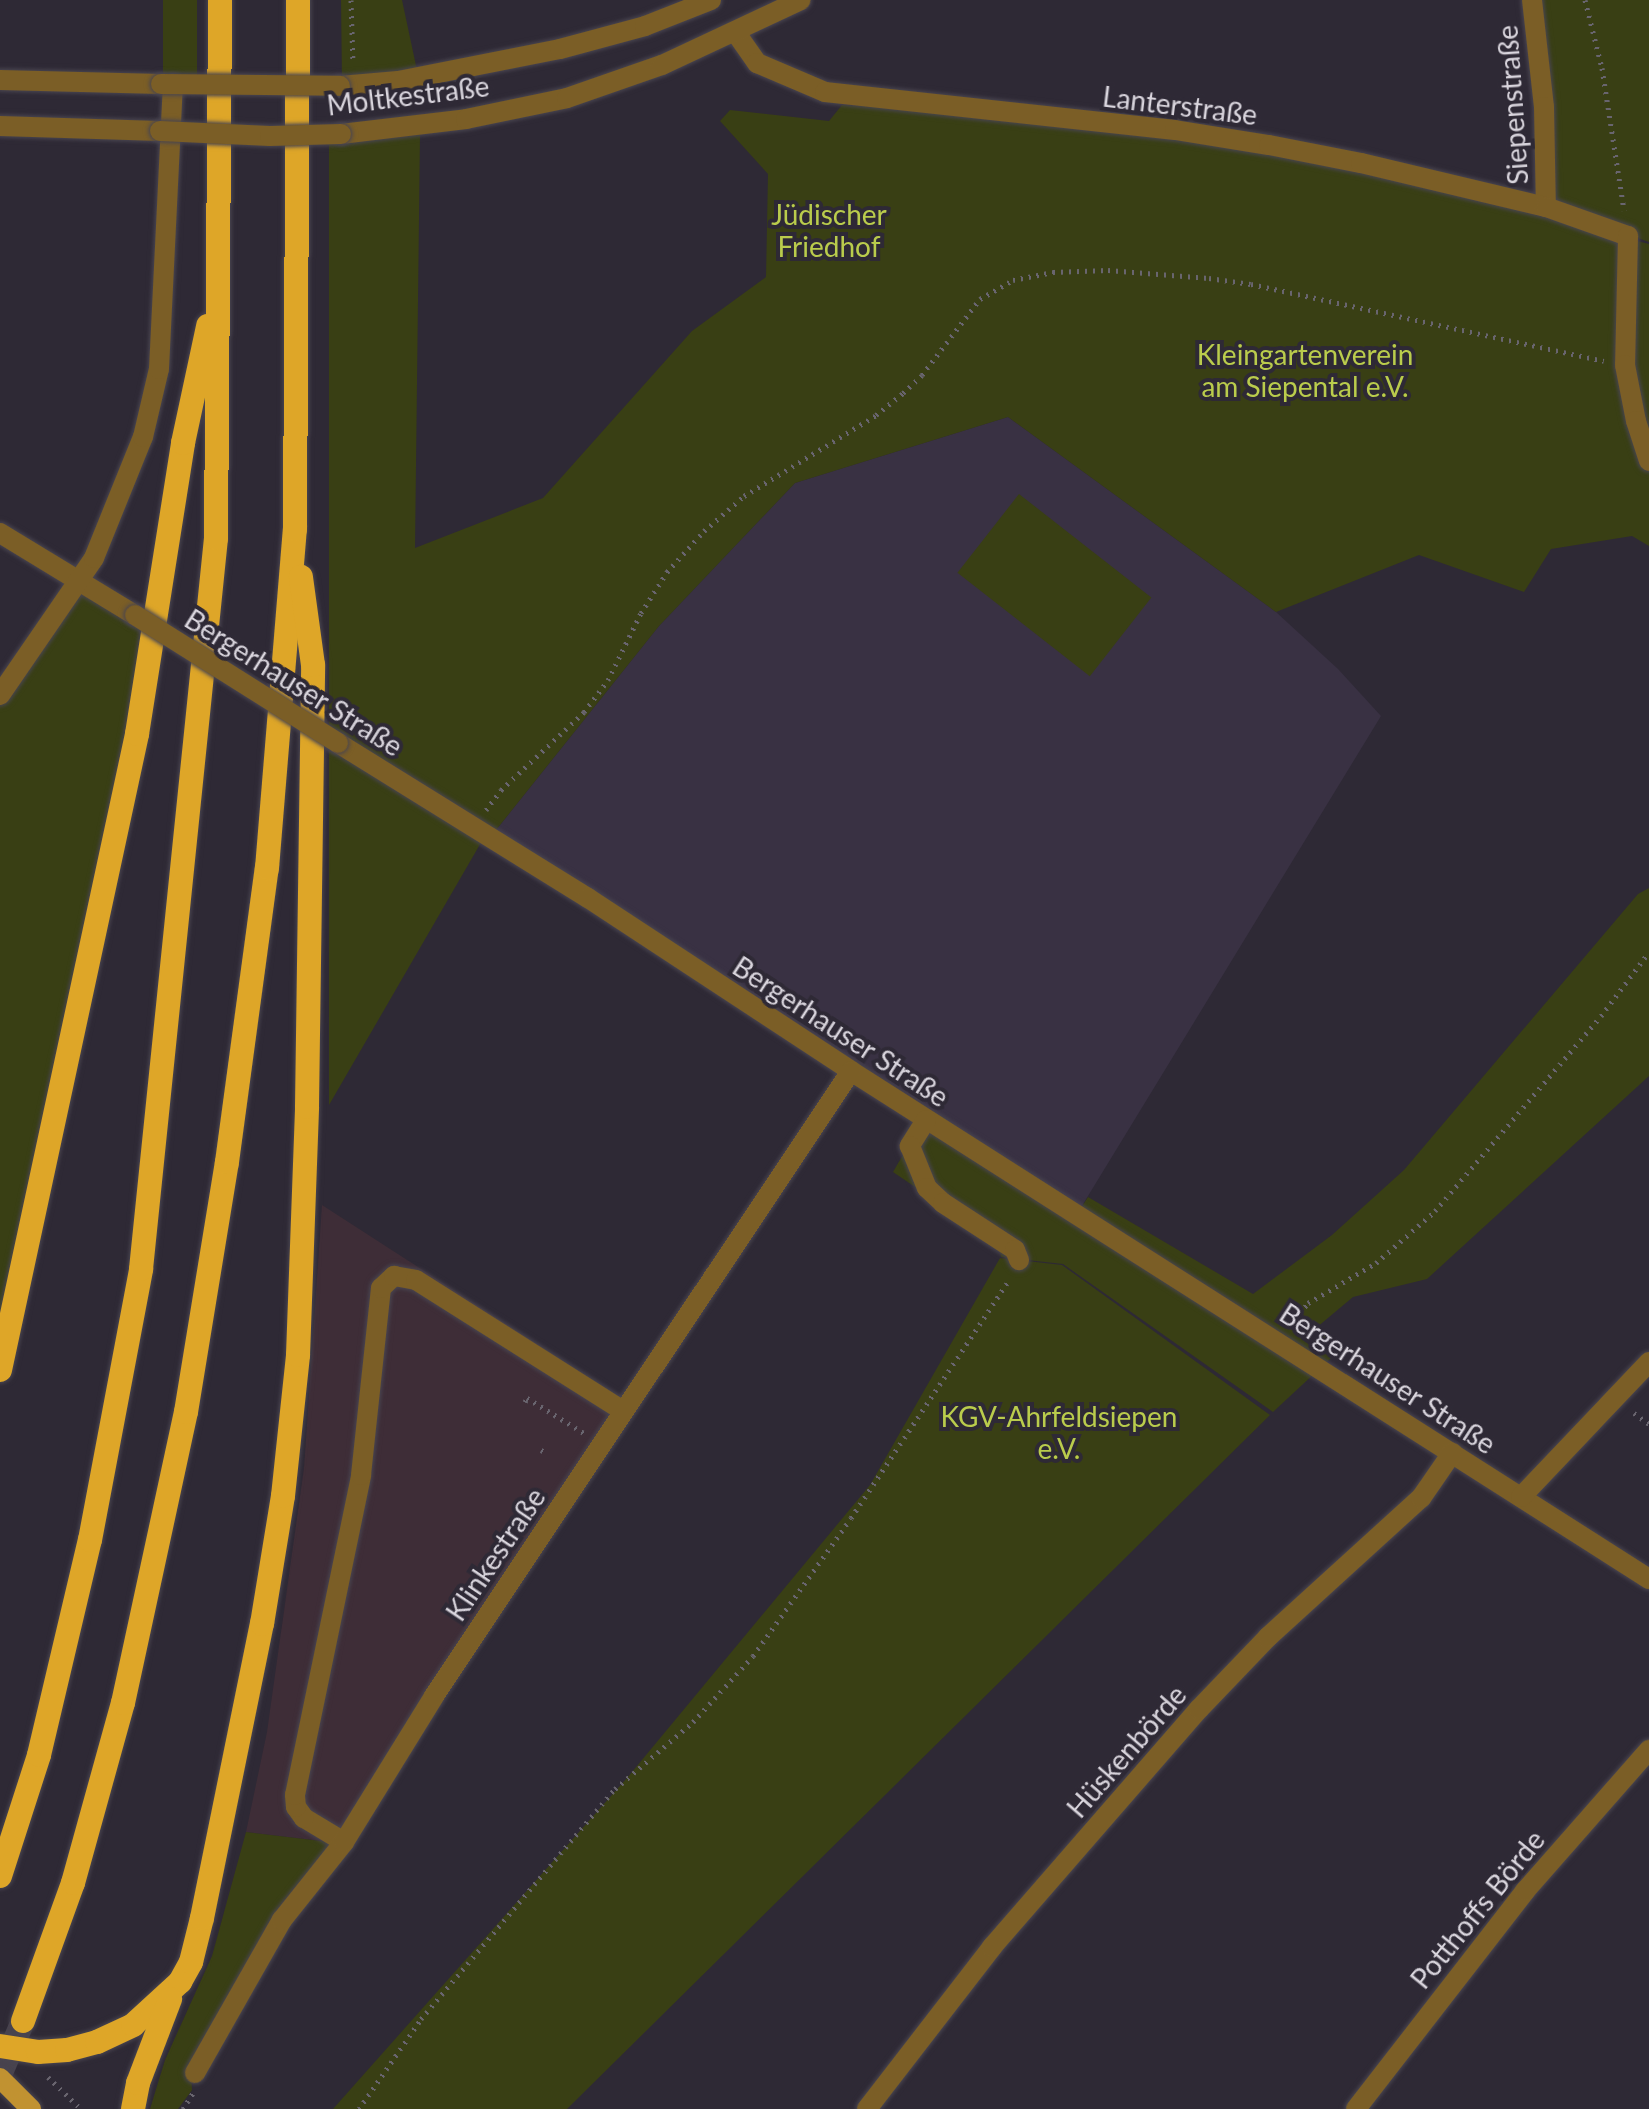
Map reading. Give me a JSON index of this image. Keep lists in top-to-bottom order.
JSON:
{
  "streets": {
    "street": [
      "Moltkestraße",
      "Lanterstraße",
      "Siepenstraße",
      "Bergerhauser Straße",
      "Klinkestraße",
      "Hüskenbörde",
      "Potthoffs Börde"
    ]
  },
  "crossings": [
    ["Moltkestraße", "Lanterstraße"],
    ["Lanterstraße", "Siepenstraße"],
    ["Bergerhauser Straße", "Klinkestraße"],
    ["Bergerhauser Straße", "Hüskenbörde"]
  ],
  "parks": ["Jüdischer Friedhof", "Kleingartenverein am Siepental e.V.", "KGV-Ahrfeldsiepen e.V."]
}
